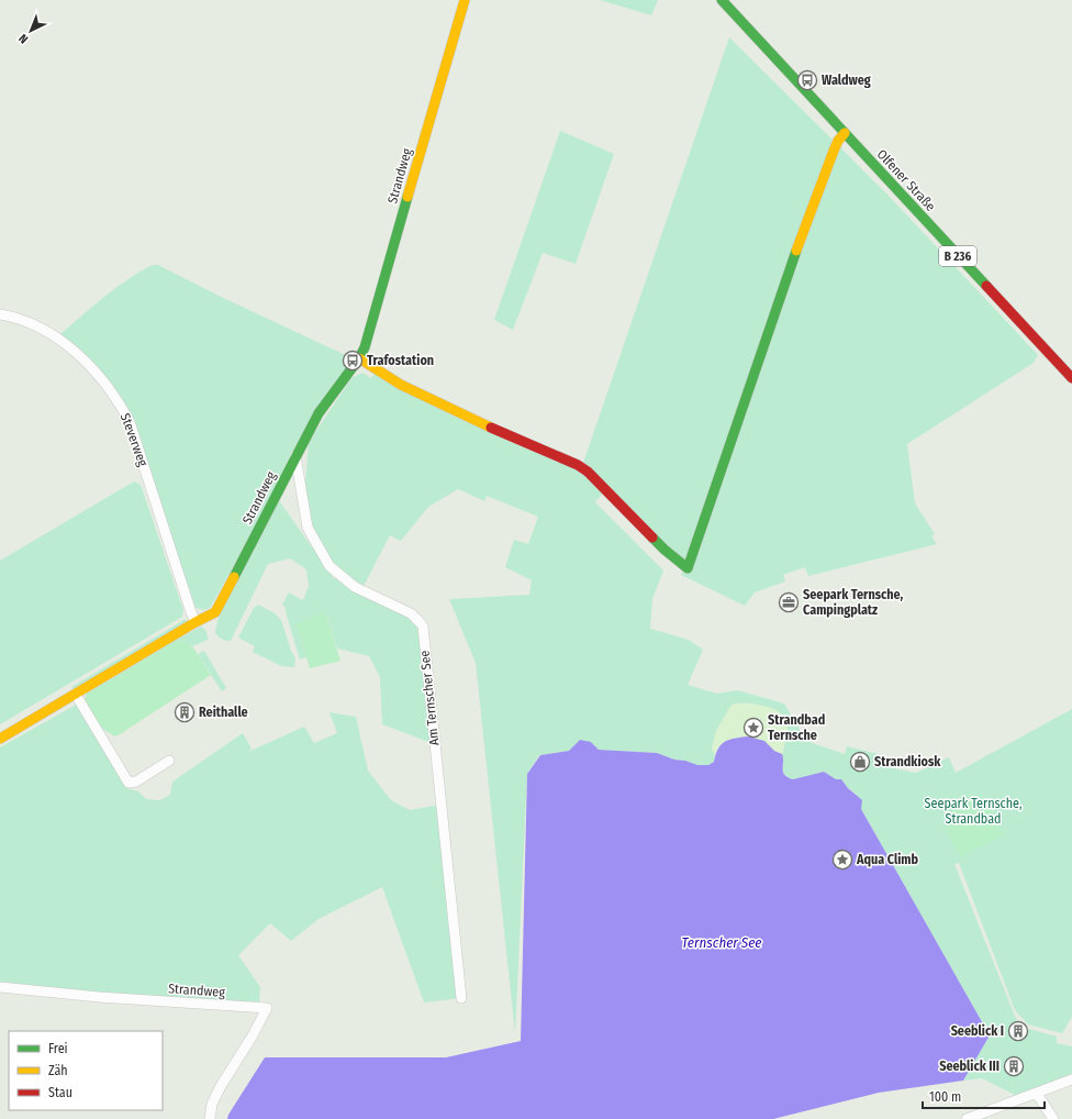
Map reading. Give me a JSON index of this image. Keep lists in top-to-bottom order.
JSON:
{
  "streets": {
    "street": [
      "Strandweg",
      "Olfener Straße",
      "B 236",
      "Steverweg",
      "Am Ternscher See"
    ]
  },
  "crossings": [
    ["Strandweg", "Steverweg"],
    ["Strandweg", "Am Ternscher See"]
  ],
  "water": ["Ternscher See"],
  "parks": ["Seepark Ternsche, Strandbad"],
  "places": {
    "bus stop": ["Waldweg", "Trafostation"],
    "office": ["Seepark Ternsche, Campingplatz"],
    "building": ["Reithalle", "Seeblick I", "Seeblick III"],
    "place": ["Strandbad Ternsche", "Aqua Climb"],
    "shop": ["Strandkiosk"]
  },
  "legend": ["Frei", "Zäh", "Stau"],
  "scale_bar": "100 m",
  "north": "bottom left"
}
